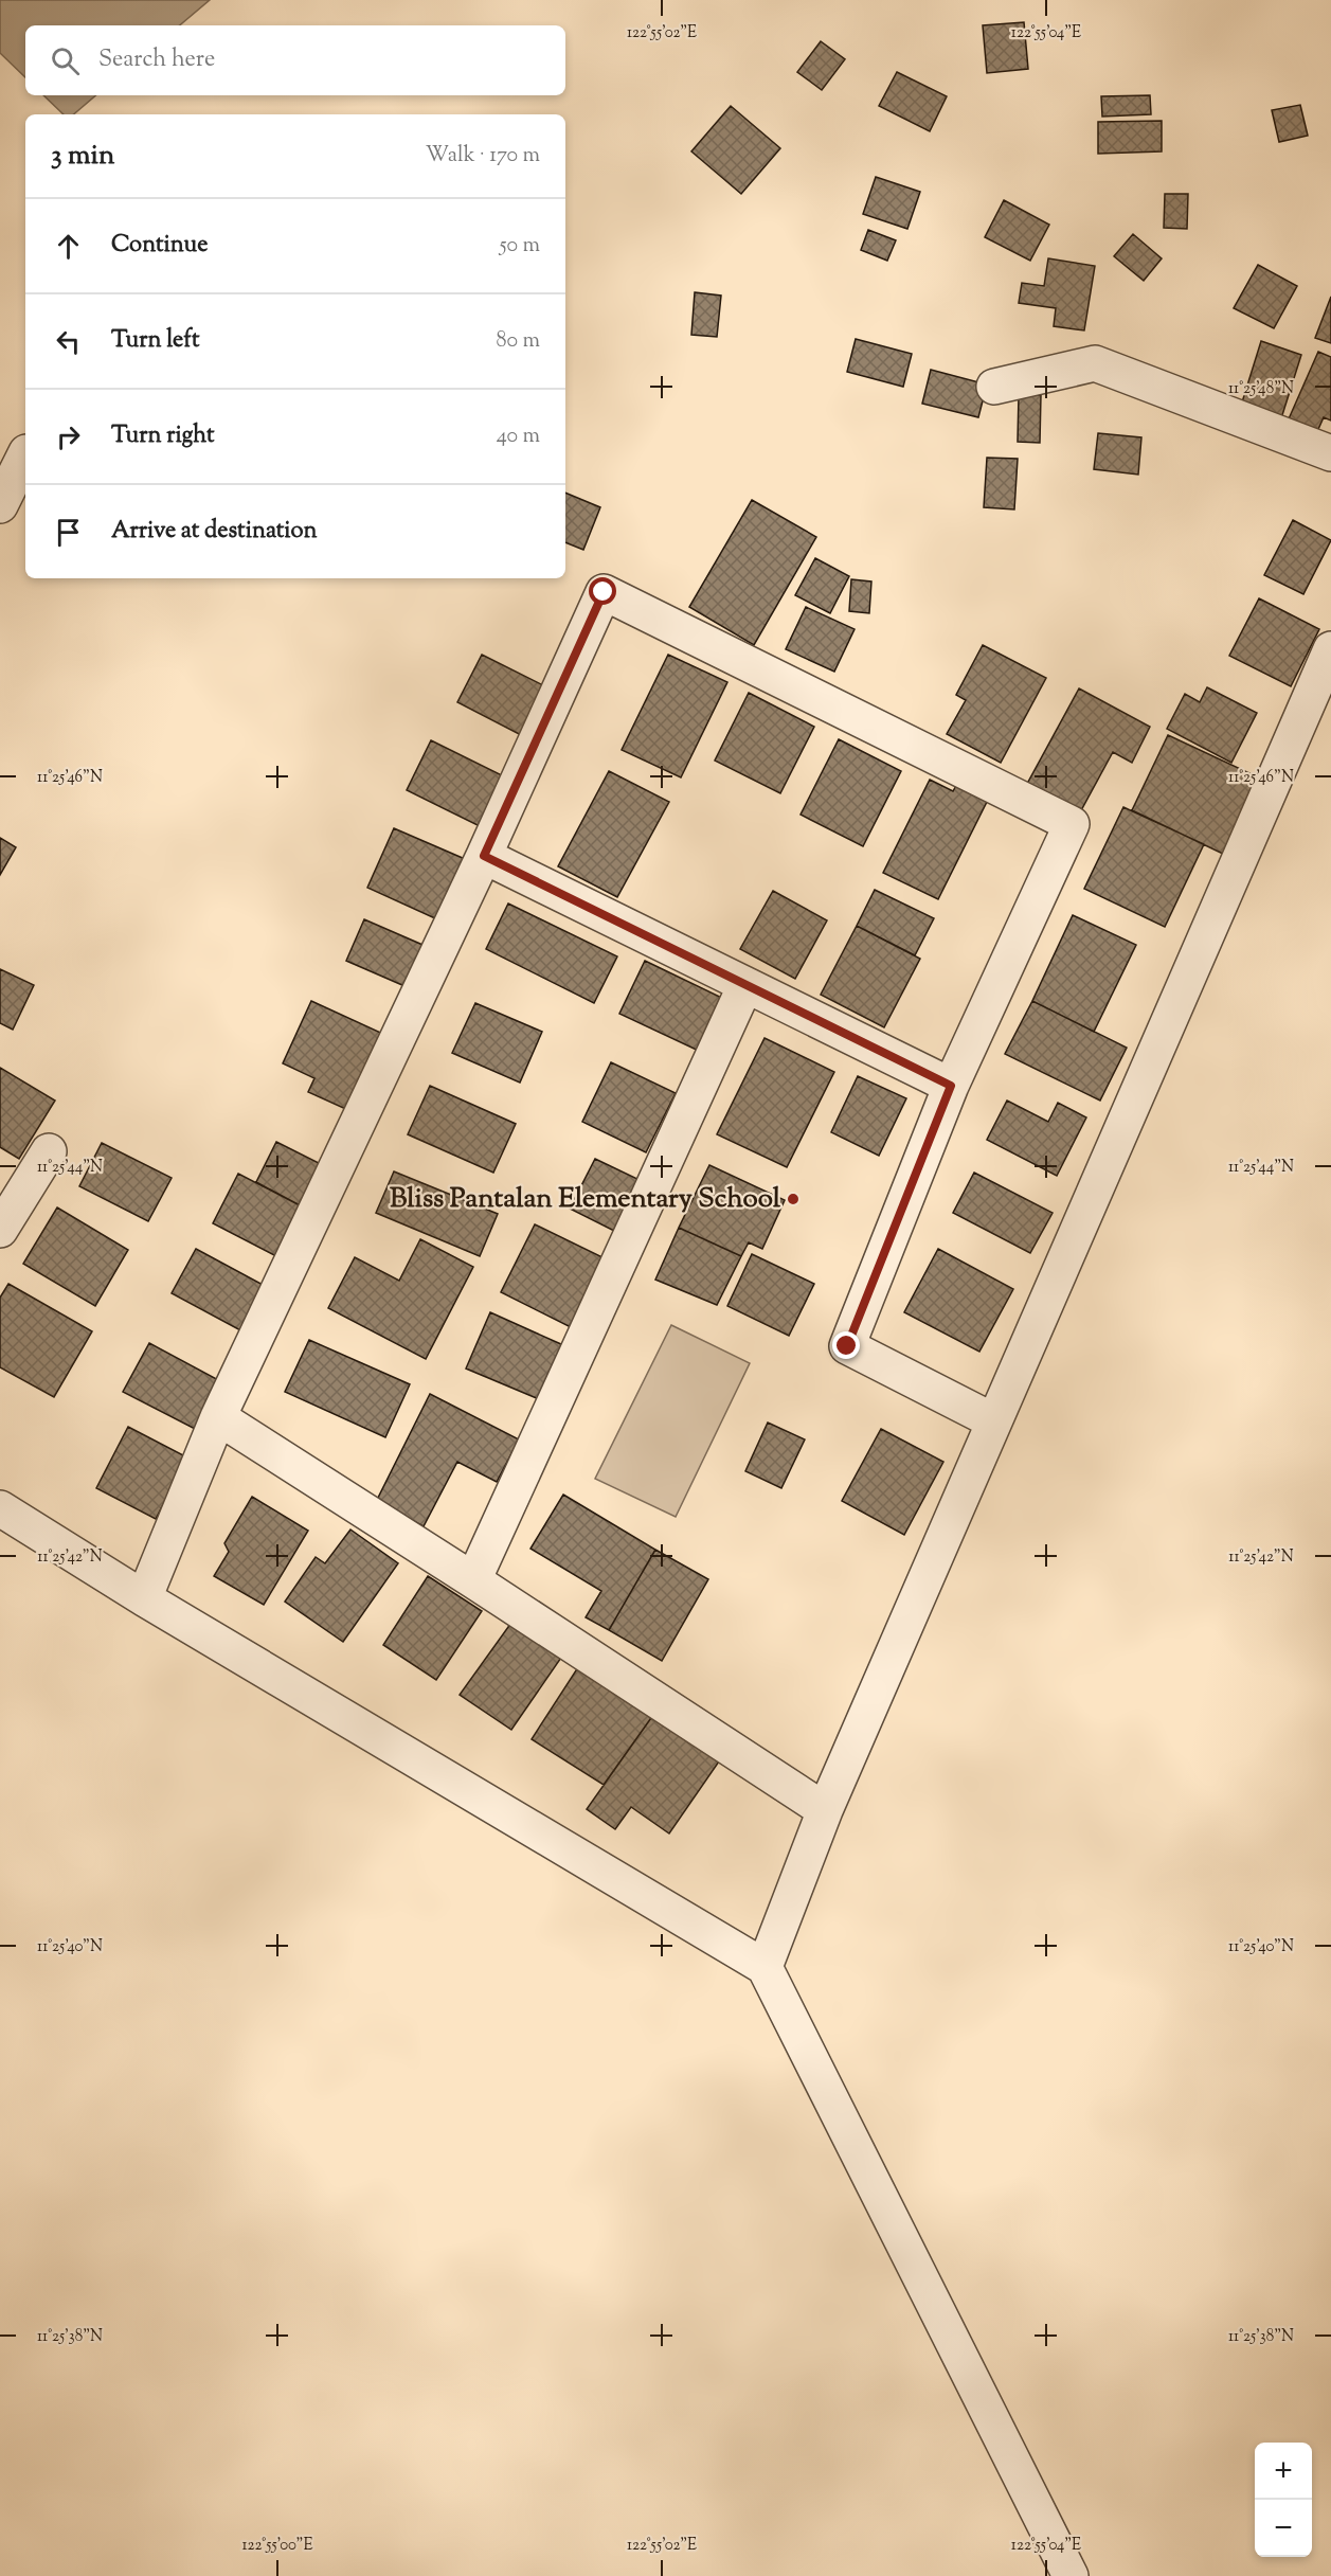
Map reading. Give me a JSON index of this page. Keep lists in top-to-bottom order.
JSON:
{
  "places": ["Bliss Pantalan Elementary School"],
  "page": {
    "search": "Search here",
    "heading": ["3 min", "Walk · 170 m"],
    "list": [
      ["Continue", "50 m"],
      ["Turn left", "80 m"],
      ["Turn right", "40 m"],
      "Arrive at destination"
    ],
    "map_buttons": ["+", "−"]
  },
  "coordinates": [
    "122°55'02\"E",
    "122°55'04\"E",
    "11°25'48\"N",
    "11°25'46\"N",
    "11°25'44\"N",
    "11°25'42\"N",
    "11°25'40\"N",
    "11°25'38\"N",
    "122°55'00\"E"
  ]
}
